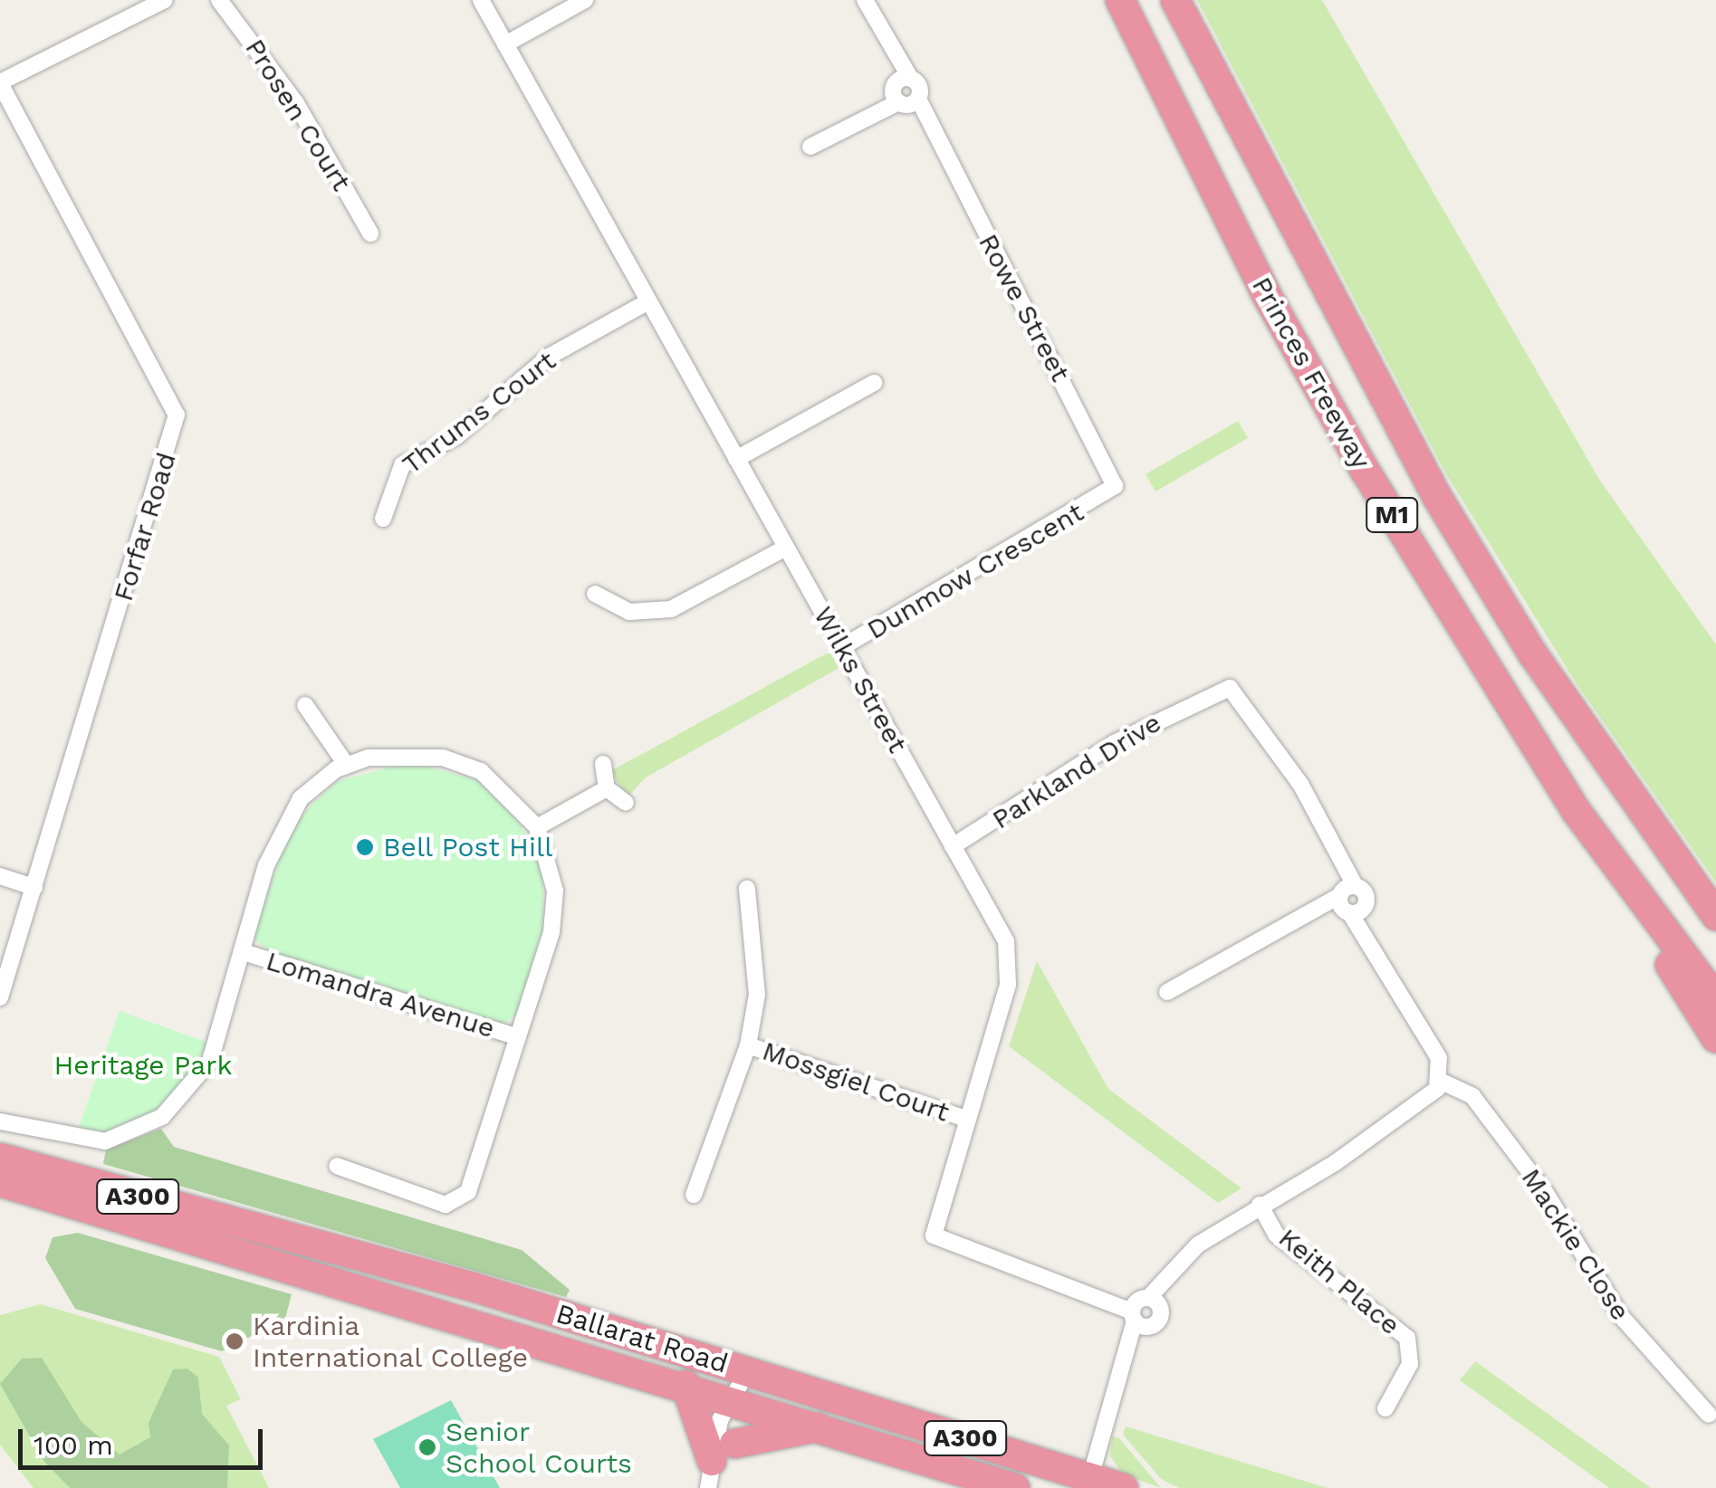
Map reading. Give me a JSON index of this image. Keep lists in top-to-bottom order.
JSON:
{
  "streets": {
    "highway": [
      "Princes Freeway",
      "M1",
      "A300",
      "Ballarat Road"
    ],
    "street": [
      "Prosen Court",
      "Rowe Street",
      "Thrums Court",
      "Forfar Road",
      "Dunmow Crescent",
      "Wilks Street",
      "Parkland Drive",
      "Lomandra Avenue",
      "Mossgiel Court",
      "Mackie Close",
      "Keith Place"
    ]
  },
  "crossings": [
    ["Rowe Street", "Dunmow Crescent"],
    ["Thrums Court", "Wilks Street"],
    ["Dunmow Crescent", "Wilks Street"],
    ["Wilks Street", "Parkland Drive"],
    ["Wilks Street", "Mossgiel Court"],
    ["Parkland Drive", "Mackie Close"]
  ],
  "parks": ["Heritage Park"],
  "places": ["Bell Post Hill", "Kardinia International College", "Senior School Courts"],
  "scale_bar": "100 m"
}
